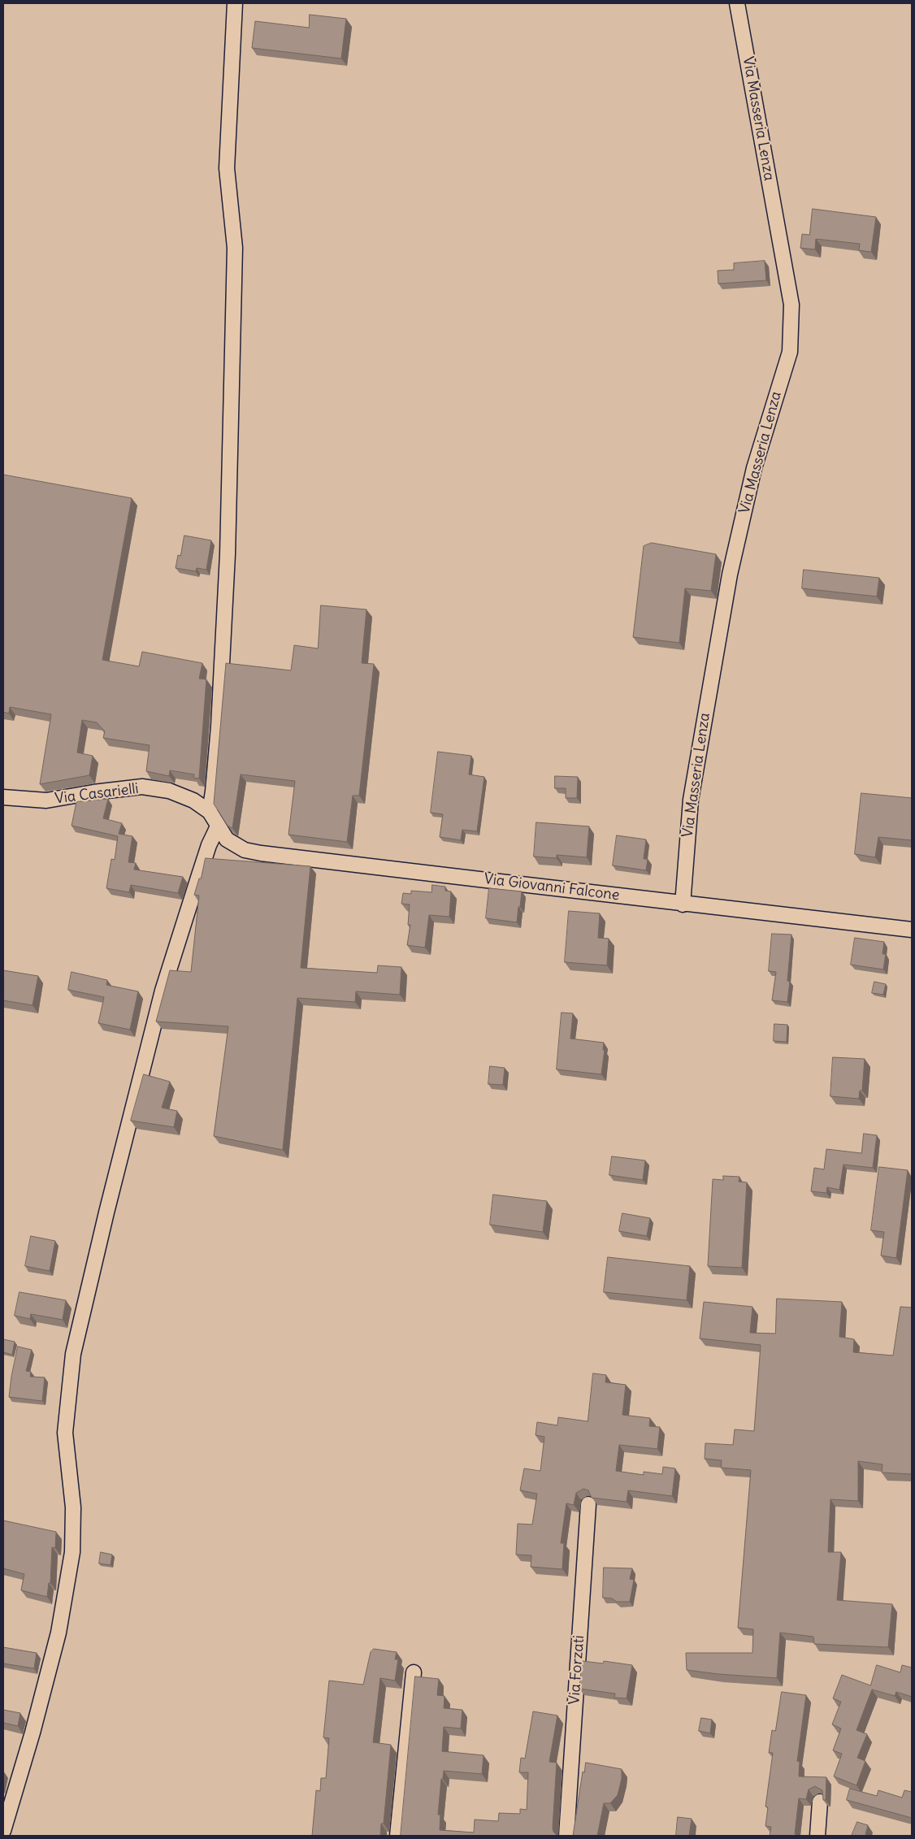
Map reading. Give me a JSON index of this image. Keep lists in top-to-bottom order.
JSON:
{
  "streets": {
    "street": [
      "Via Masseria Lenza",
      "Via Casarielli",
      "Via Giovanni Falcone",
      "Via Forzati"
    ]
  },
  "crossings": [
    ["Via Masseria Lenza", "Via Giovanni Falcone"],
    ["Via Casarielli", "Via Giovanni Falcone"]
  ]
}
